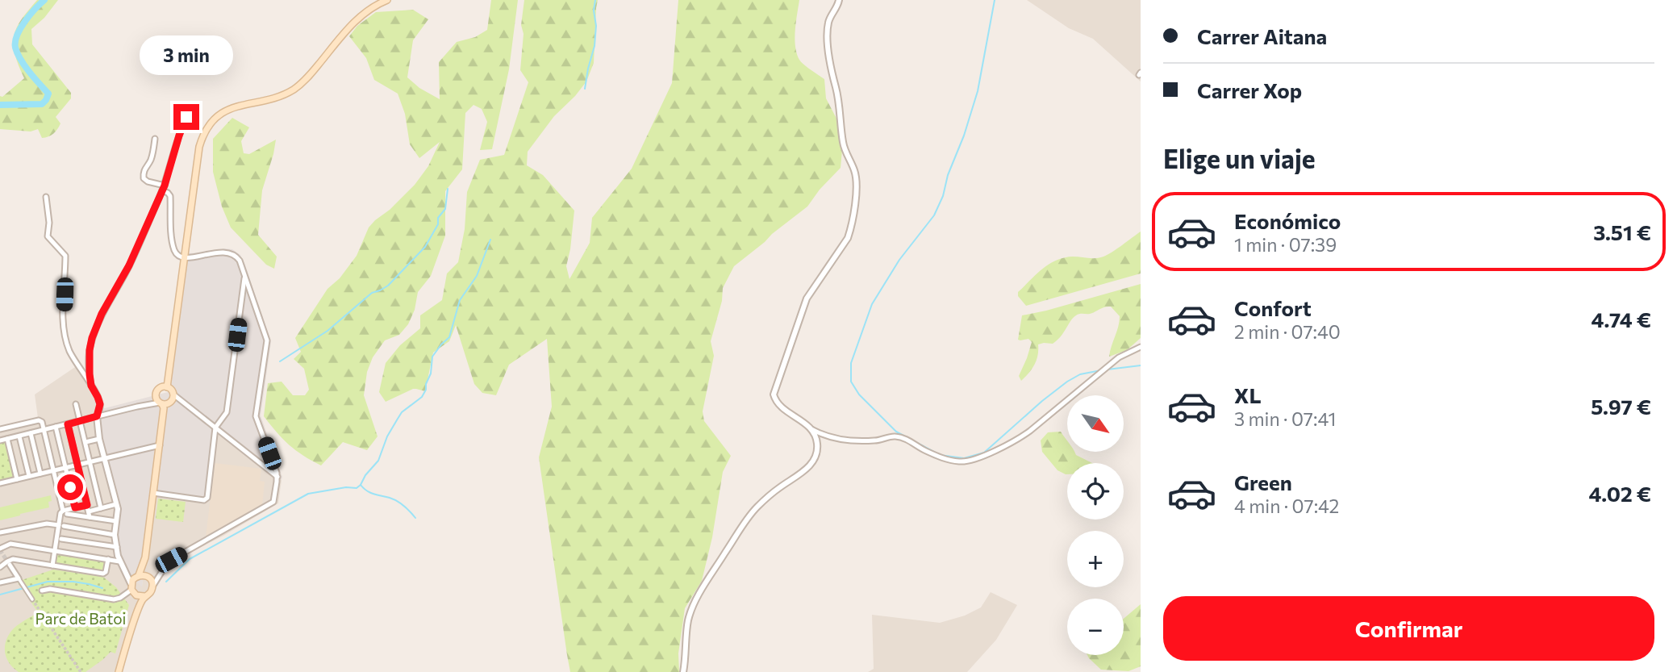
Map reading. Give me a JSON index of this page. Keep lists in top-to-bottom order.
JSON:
{
  "parks": ["Parc de Batoi"],
  "north": "bottom right",
  "page": {
    "banner": ["Carrer Aitana", "Carrer Xop"],
    "bubble": "3 min",
    "heading": "Elige un viaje",
    "list": [
      {
        "name": "Económico",
        "note": "1 min · 07:39",
        "value": "3.51 €"
      },
      {
        "name": "Confort",
        "note": "2 min · 07:40",
        "value": "4.74 €"
      },
      {
        "name": "XL",
        "note": "3 min · 07:41",
        "value": "5.97 €"
      },
      {
        "name": "Green",
        "note": "4 min · 07:42",
        "value": "4.02 €"
      }
    ],
    "map_buttons": ["+", "−"],
    "buttons": "Confirmar"
  }
}
